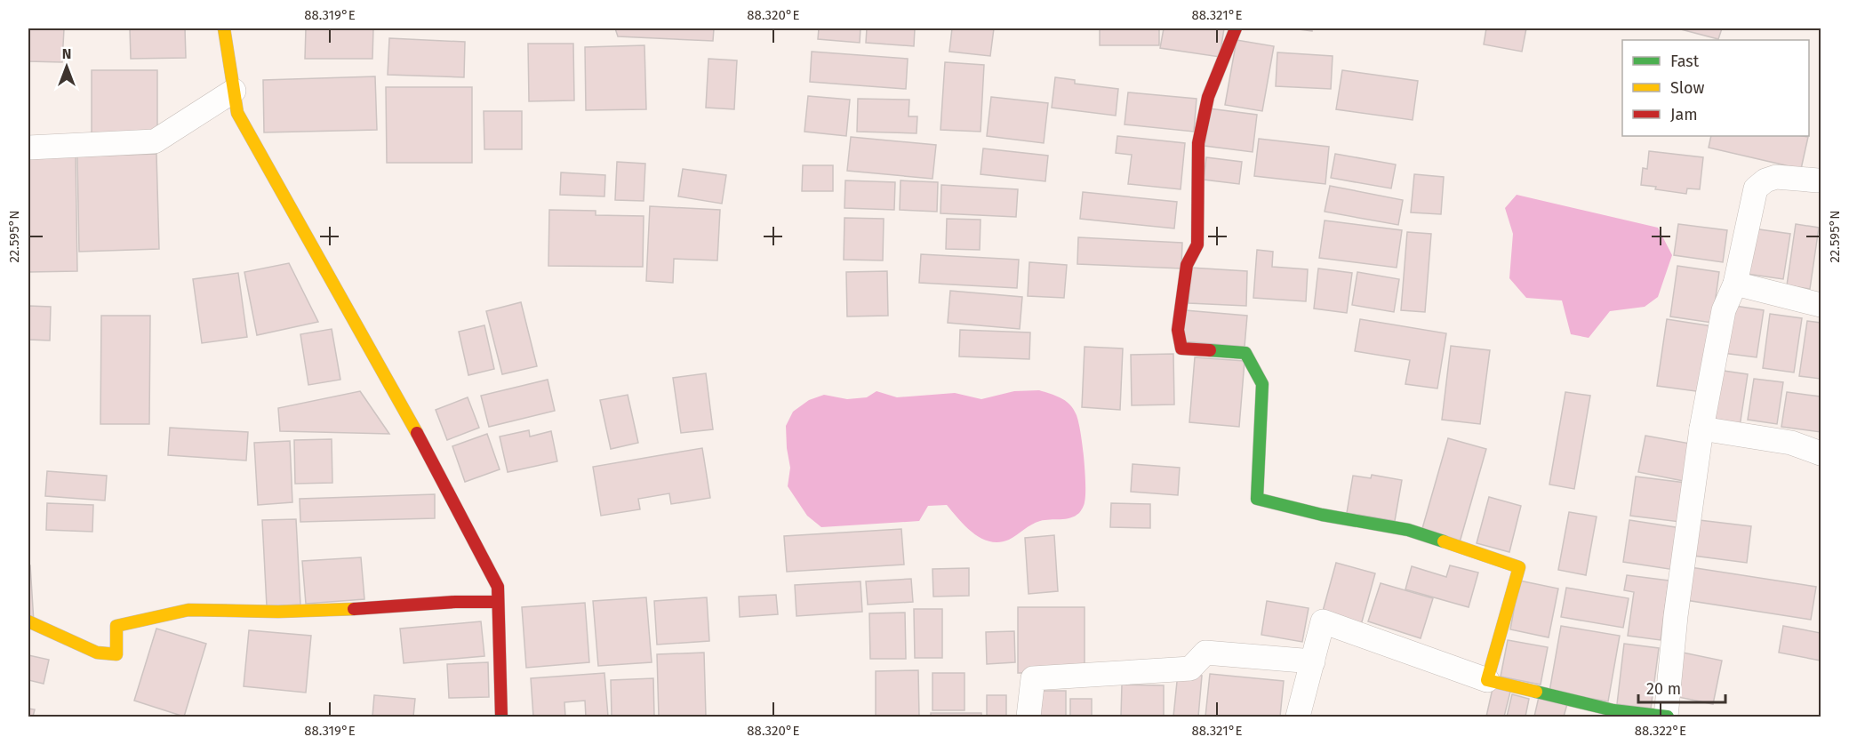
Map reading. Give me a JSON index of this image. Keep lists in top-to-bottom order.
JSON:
{
  "legend": ["Fast", "Slow", "Jam"],
  "scale_bar": "20 m",
  "north": "top",
  "coordinates": [
    "88.319°E",
    "88.320°E",
    "88.321°E",
    "22.595°N",
    "88.322°E"
  ]
}
